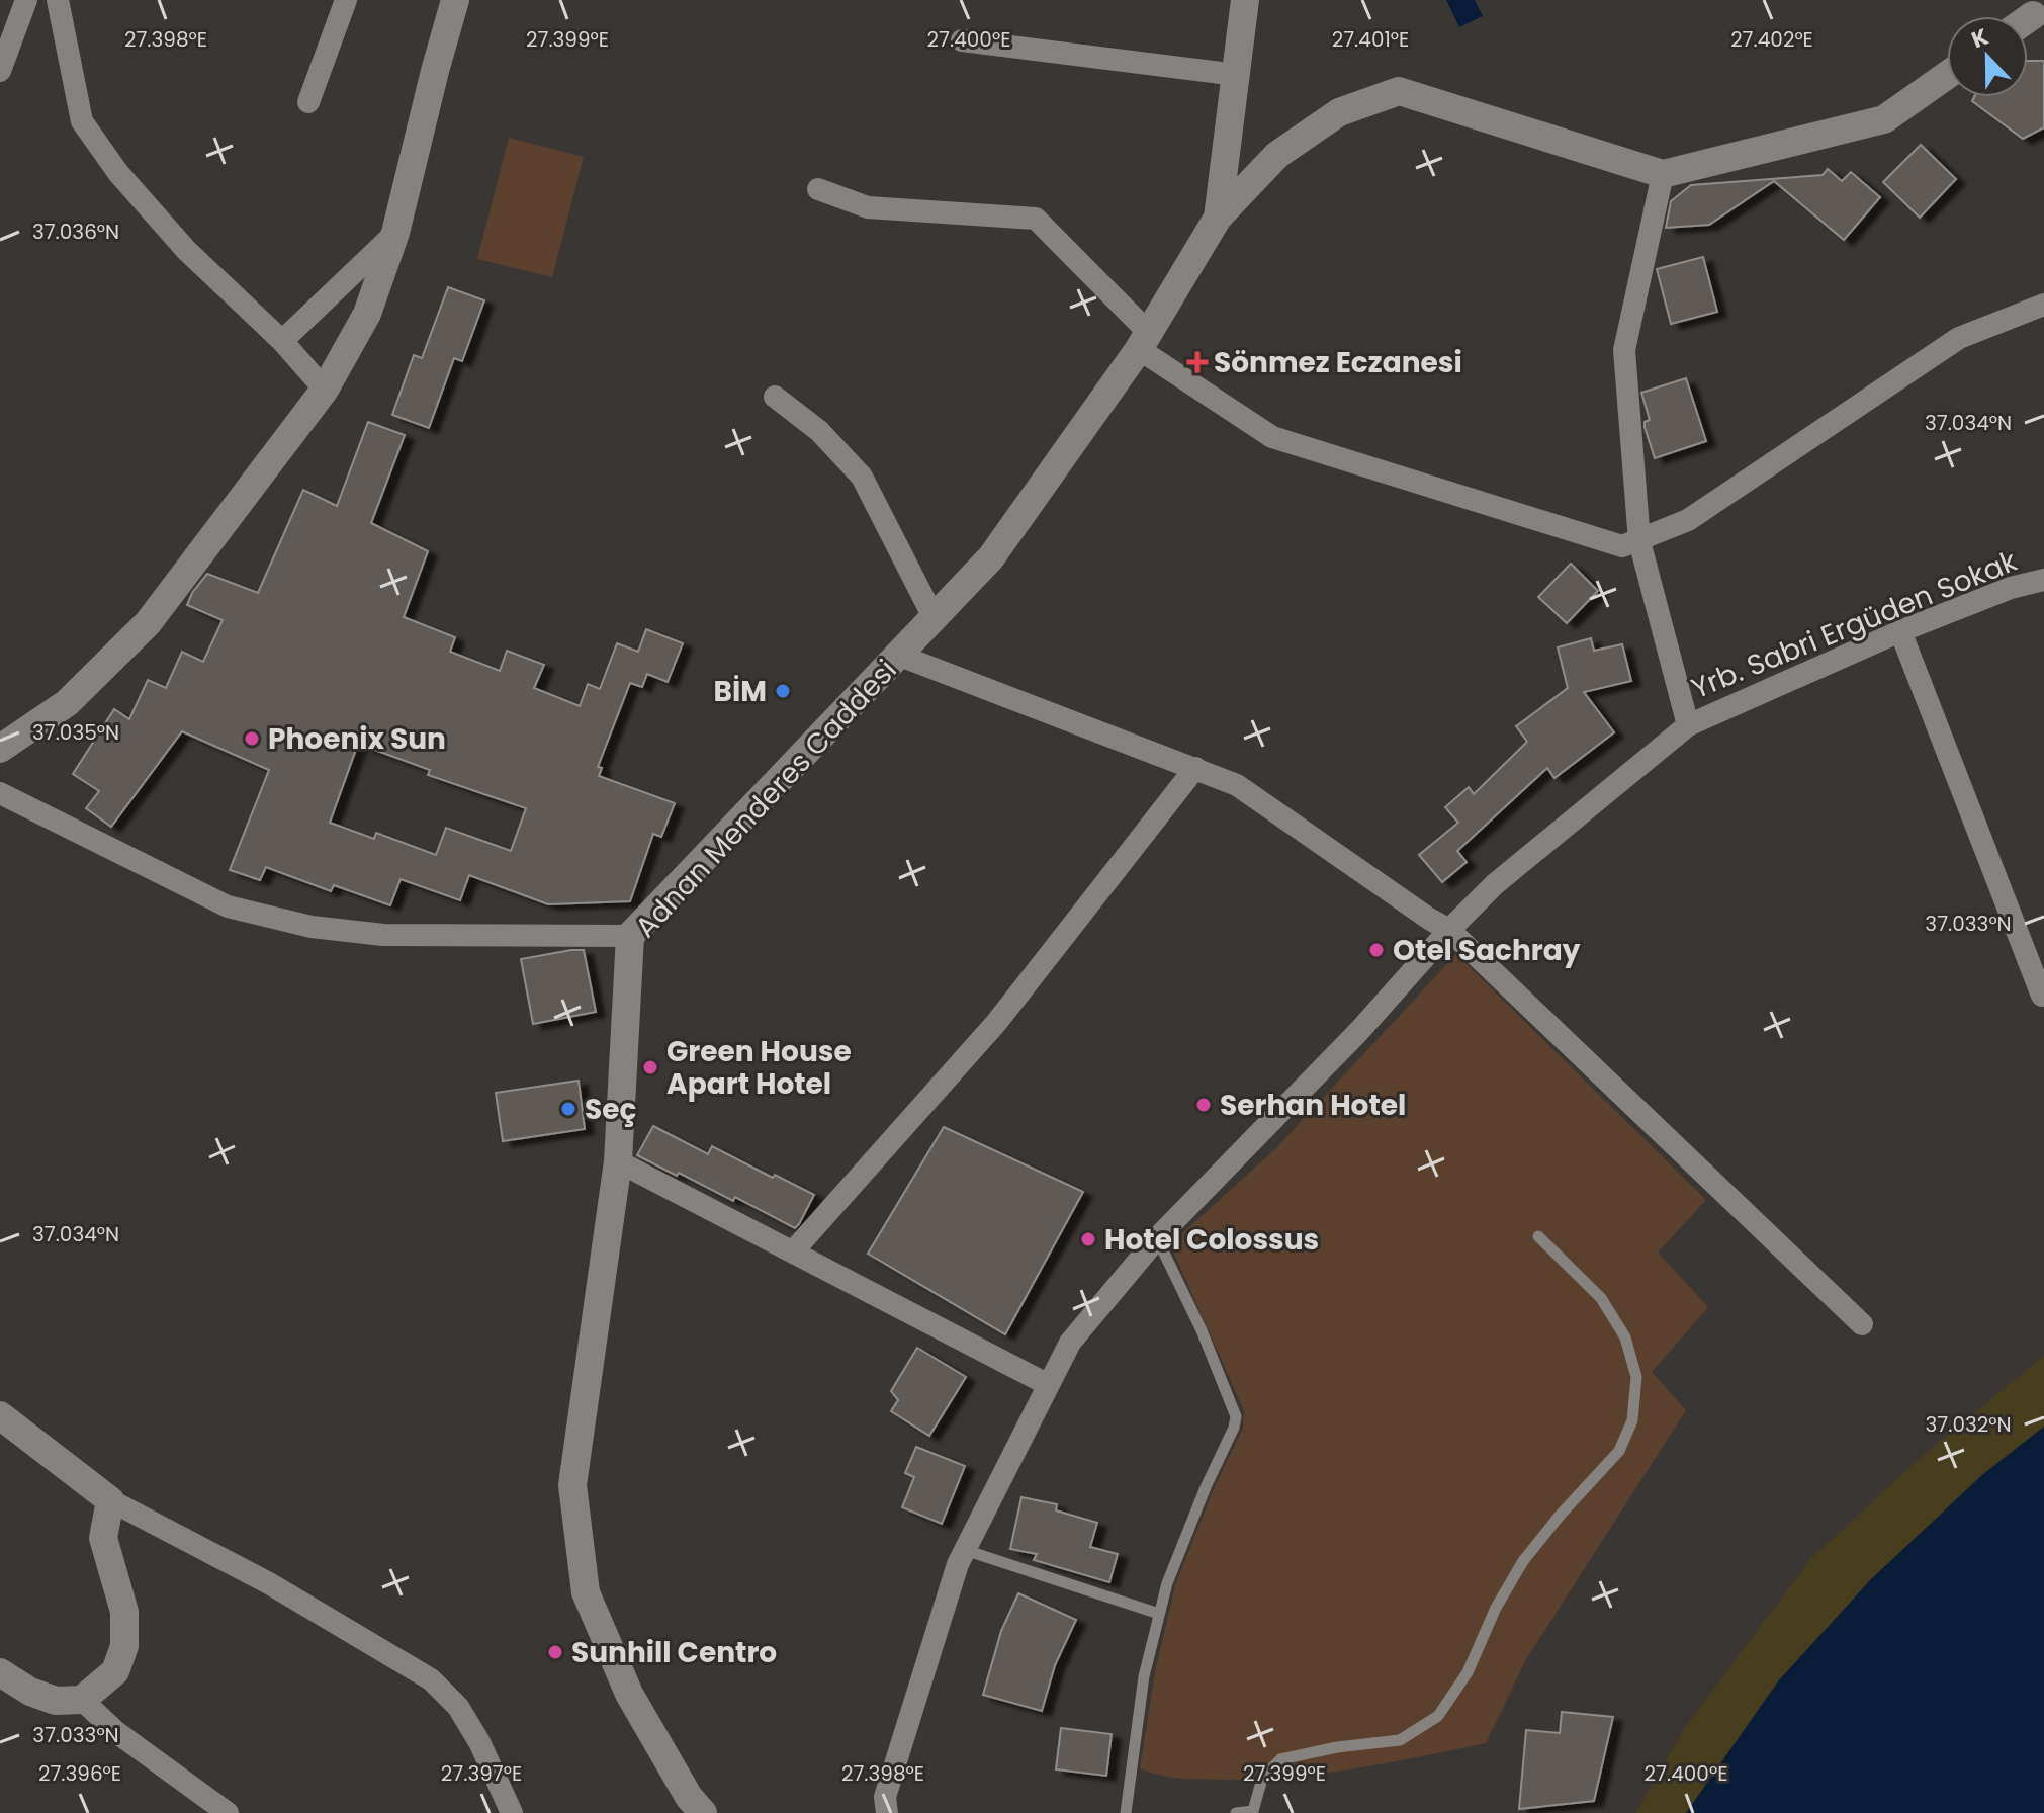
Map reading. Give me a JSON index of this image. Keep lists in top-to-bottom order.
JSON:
{
  "streets": {
    "street": ["Yrb. Sabri Ergüden Sokak", "Adnan Menderes Caddesi"]
  },
  "places": {
    "health": ["Sönmez Eczanesi"],
    "other": [
      "BİM",
      "Phoenix Sun",
      "Otel Sachray",
      "Green House Apart Hotel",
      "Serhan Hotel",
      "Seç",
      "Hotel Colossus",
      "Sunhill Centro"
    ]
  },
  "north": "top",
  "coordinates": [
    "27.398°E",
    "27.399°E",
    "27.400°E",
    "27.401°E",
    "27.402°E",
    "37.036°N",
    "37.034°N",
    "37.035°N",
    "37.033°N",
    "37.032°N",
    "27.396°E",
    "27.397°E"
  ]
}
